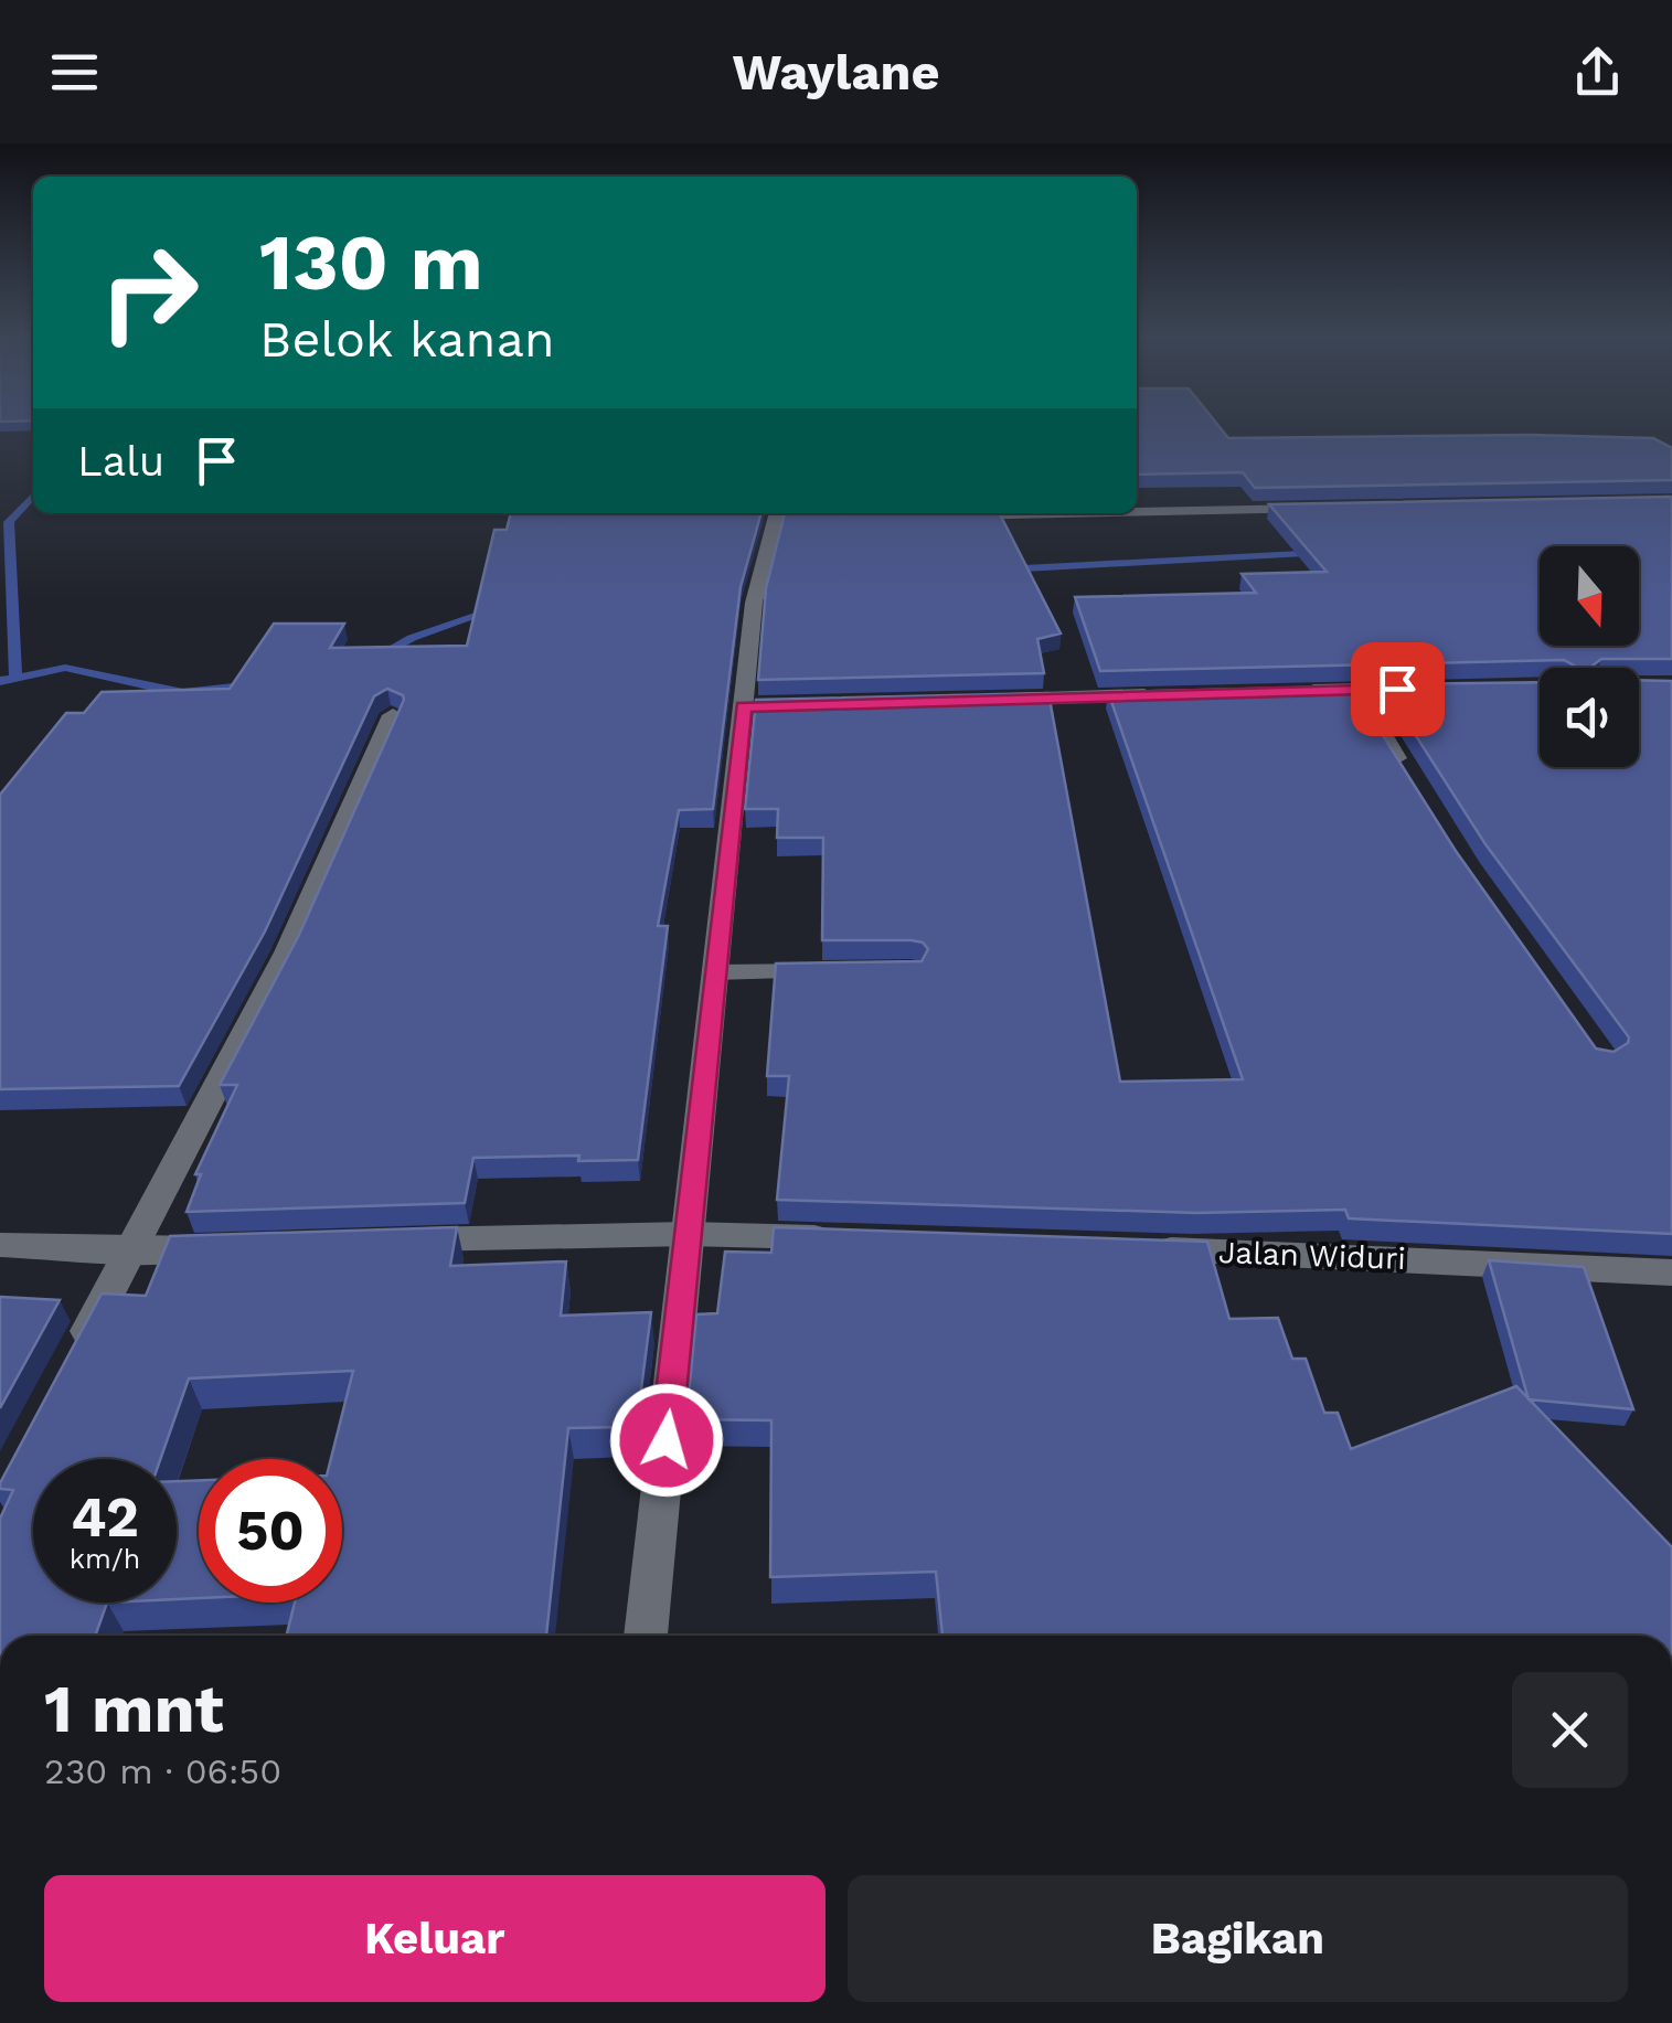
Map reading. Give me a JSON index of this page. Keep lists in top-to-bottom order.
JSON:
{
  "streets": {
    "street": ["Jalan Widuri"]
  },
  "north": "bottom",
  "page": {
    "header": "Waylane",
    "turn": ["130 m", "Belok kanan"],
    "then": "Lalu",
    "speed": "42 km/h",
    "limit": "50",
    "heading": ["1 mnt", "230 m · 06:50"],
    "buttons": ["Keluar", "Bagikan"]
  }
}
